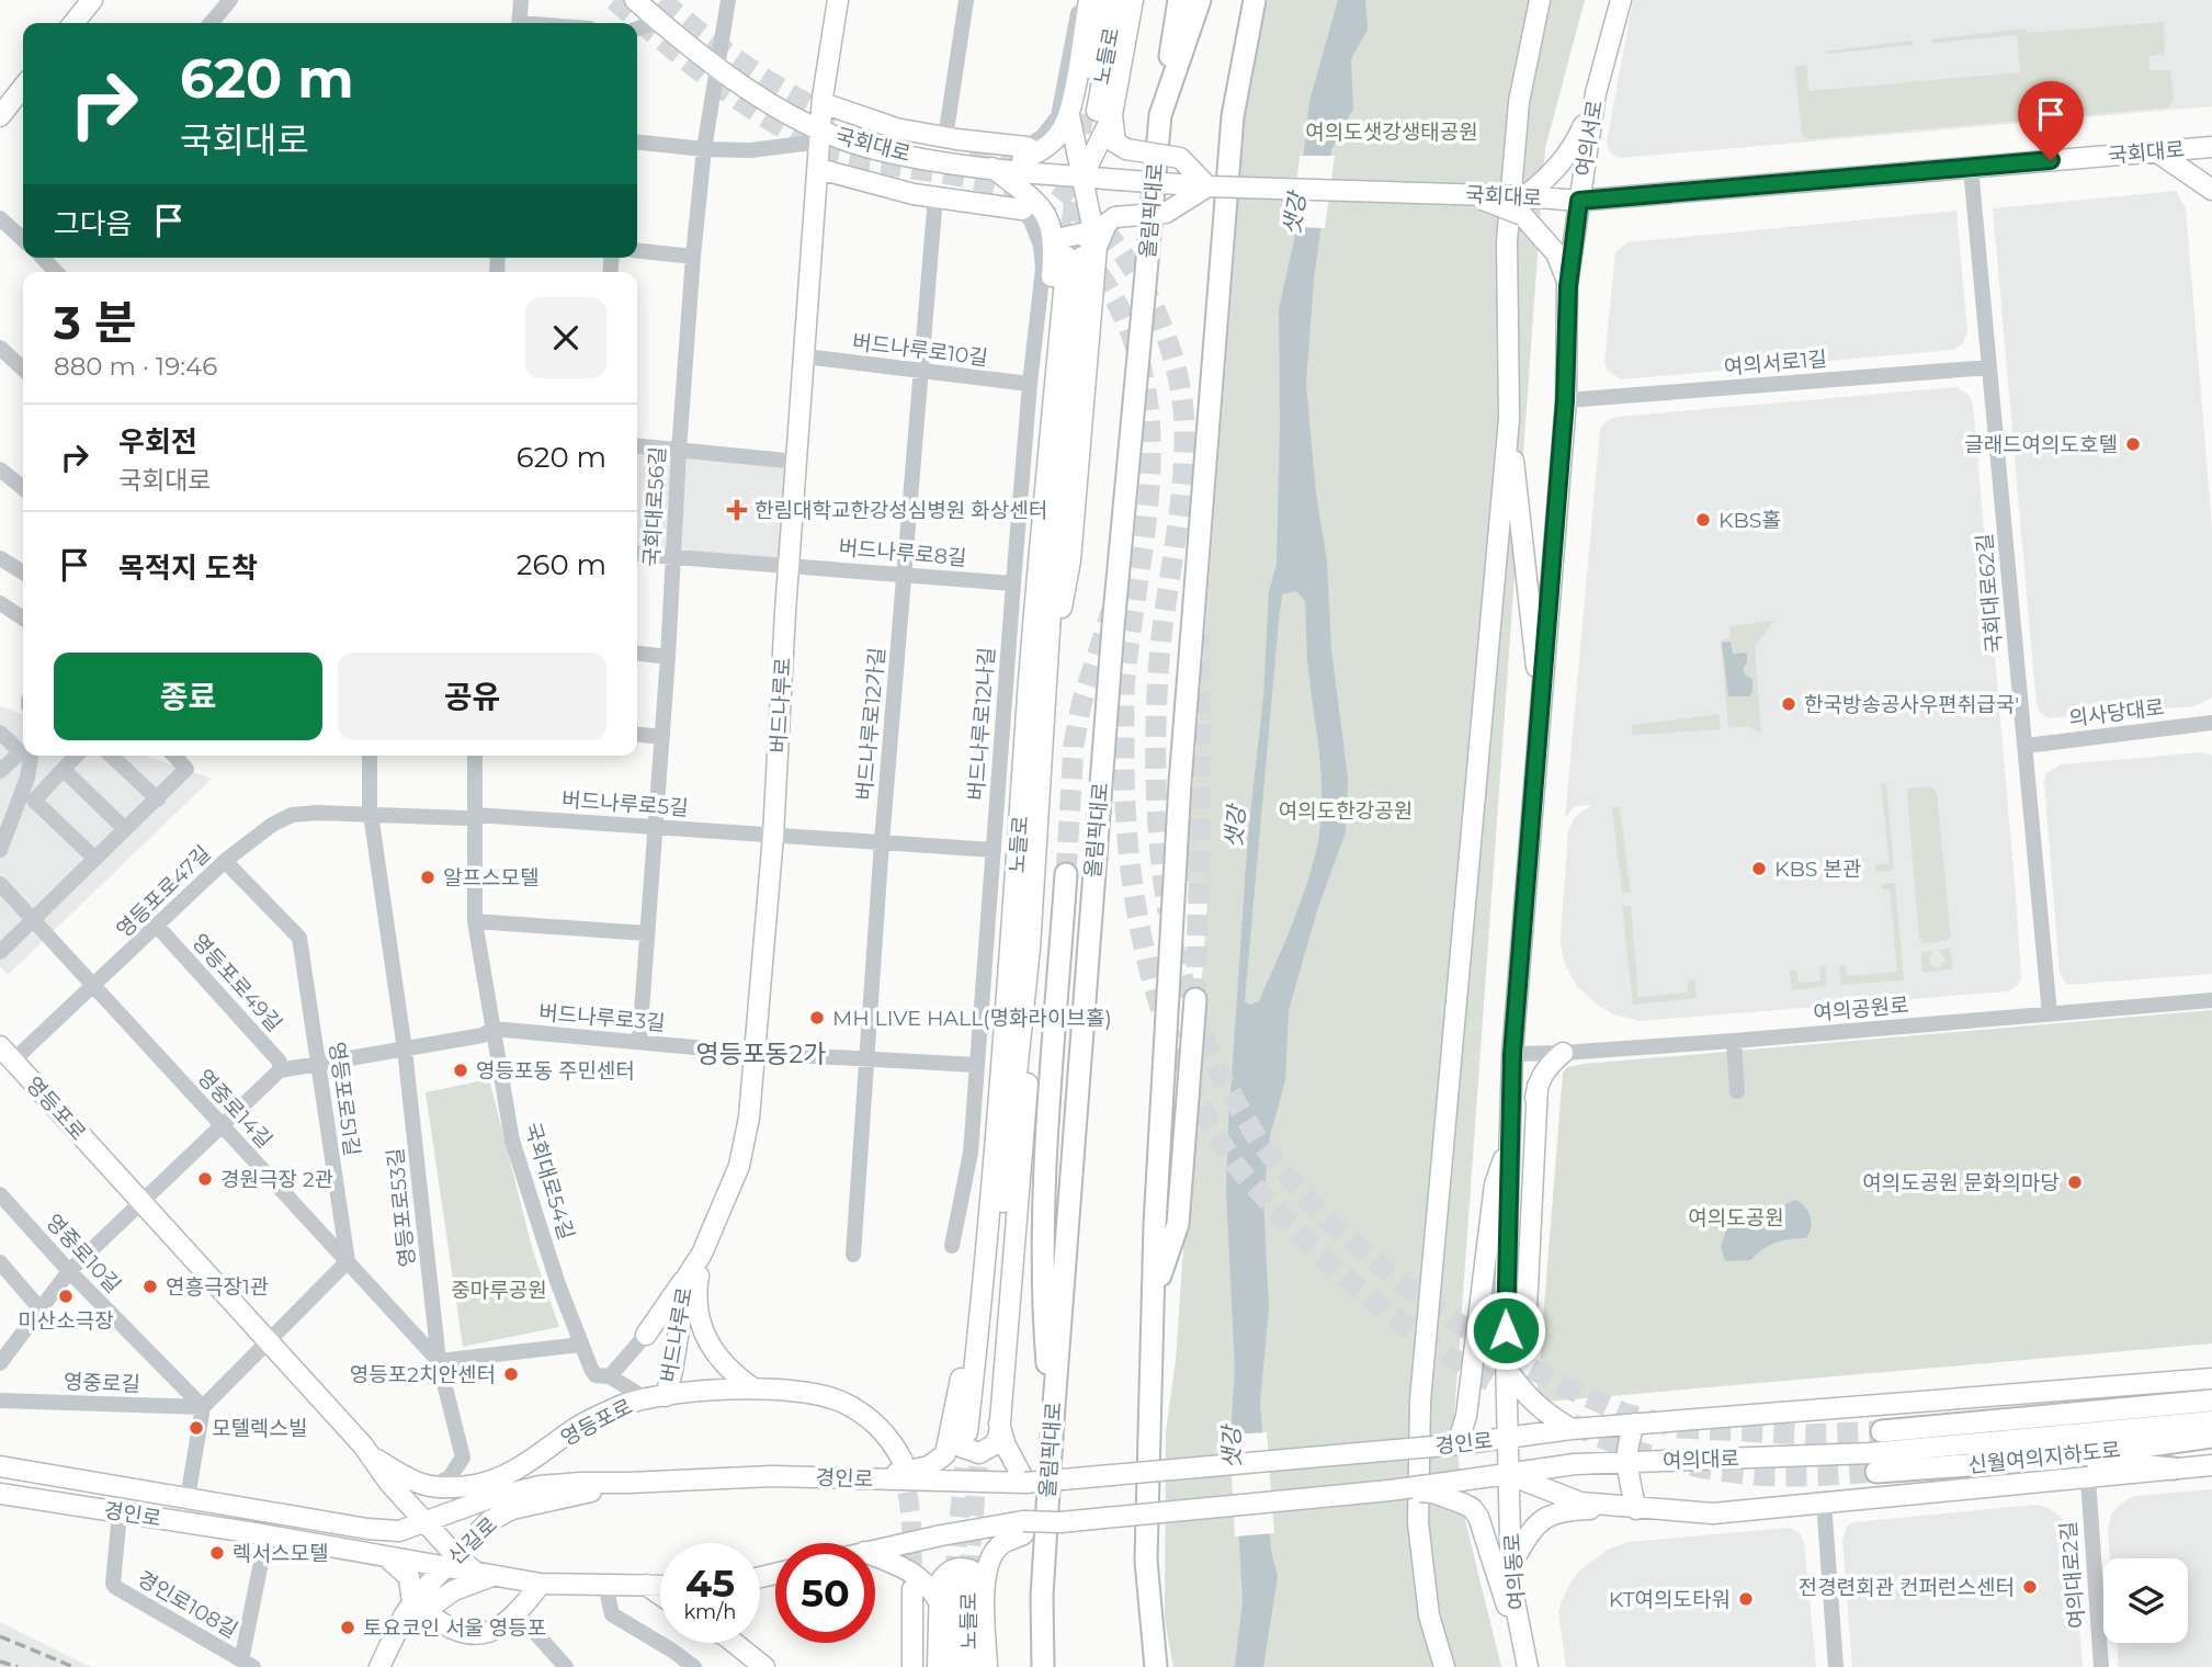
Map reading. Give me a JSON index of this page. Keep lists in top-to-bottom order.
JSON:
{
  "streets": {
    "highway": ["올림픽대로", "신월여의지하도로"],
    "main road": [
      "노들로",
      "여의서로",
      "국회대로",
      "버드나루로",
      "영등포로",
      "경인로",
      "여의대로",
      "신길로",
      "여의동로"
    ],
    "street": [
      "버드나루로10길",
      "여의서로1길",
      "국회대로56길",
      "버드나루로8길",
      "국회대로62길",
      "의사당대로",
      "버드나루로12가길",
      "버드나루로12나길",
      "버드나루로5길",
      "영등포로47길",
      "영등포로49길",
      "여의공원로",
      "버드나루로3길",
      "영등포로51길",
      "영중로14길",
      "국회대로54길",
      "영등포로53길",
      "영중로10길",
      "영중로길",
      "여의대로2길",
      "경인로108길"
    ]
  },
  "crossings": [
    ["여의서로", "국회대로"],
    ["여의서로", "여의서로1길"],
    ["여의서로", "여의공원로"],
    ["여의서로", "경인로"],
    ["여의서로", "여의대로"],
    ["여의서로", "여의동로"],
    ["국회대로", "국회대로56길"],
    ["국회대로", "국회대로62길"],
    ["국회대로", "버드나루로"],
    ["버드나루로10길", "버드나루로"],
    ["버드나루로10길", "버드나루로12가길"],
    ["버드나루로10길", "버드나루로12나길"],
    ["여의서로1길", "국회대로62길"],
    ["국회대로56길", "버드나루로8길"],
    ["국회대로56길", "버드나루로5길"],
    ["국회대로56길", "버드나루로3길"],
    ["버드나루로8길", "버드나루로"],
    ["버드나루로8길", "버드나루로12가길"],
    ["버드나루로8길", "버드나루로12나길"],
    ["국회대로62길", "의사당대로"],
    ["국회대로62길", "여의공원로"],
    ["버드나루로", "버드나루로5길"],
    ["버드나루로", "버드나루로3길"],
    ["버드나루로", "영등포로"],
    ["버드나루로12가길", "버드나루로5길"],
    ["버드나루로12가길", "버드나루로3길"],
    ["버드나루로12나길", "버드나루로5길"],
    ["버드나루로12나길", "버드나루로3길"],
    ["버드나루로5길", "국회대로54길"],
    ["영등포로47길", "영등포로49길"],
    ["영등포로47길", "영등포로51길"],
    ["영등포로47길", "영등포로"],
    ["영등포로47길", "영중로14길"],
    ["영등포로47길", "영등포로53길"],
    ["버드나루로3길", "국회대로54길"],
    ["영등포로51길", "영중로14길"],
    ["영등포로", "경인로"],
    ["영등포로", "신길로"],
    ["영중로14길", "영등포로53길"],
    ["영중로10길", "영중로길"],
    ["영중로10길", "경인로"],
    ["영중로길", "경인로"],
    ["경인로", "여의대로"],
    ["경인로", "신길로"],
    ["경인로", "여의동로"],
    ["여의대로", "여의동로"]
  ],
  "districts": ["영등포동2가"],
  "water": ["샛강"],
  "parks": [
    "여의도샛강생태공원",
    "여의도한강공원",
    "여의도공원",
    "중마루공원"
  ],
  "places": {
    "other": [
      "글래드여의도호텔",
      "KBS홀",
      "한국방송공사우편취급국'",
      "KBS 본관",
      "알프스모텔",
      "MH LIVE HALL(명화라이브홀)",
      "영등포동 주민센터",
      "경원극장 2관",
      "여의도공원 문화의마당",
      "연흥극장1관",
      "미산소극장",
      "영등포2치안센터",
      "모텔렉스빌",
      "렉서스모텔",
      "전경련회관 컨퍼런스센터",
      "KT여의도타워",
      "토요코인 서울 영등포"
    ],
    "health": ["한림대학교한강성심병원 화상센터"]
  },
  "page": {
    "turn": ["620 m", "국회대로"],
    "then": "그다음",
    "heading": ["3 분", "880 m · 19:46"],
    "list": [
      {
        "name": "우회전",
        "note": "국회대로",
        "value": "620 m"
      },
      {
        "name": "목적지 도착",
        "value": "260 m"
      }
    ],
    "buttons": ["종료", "공유"],
    "speed": "45 km/h",
    "limit": "50"
  }
}
